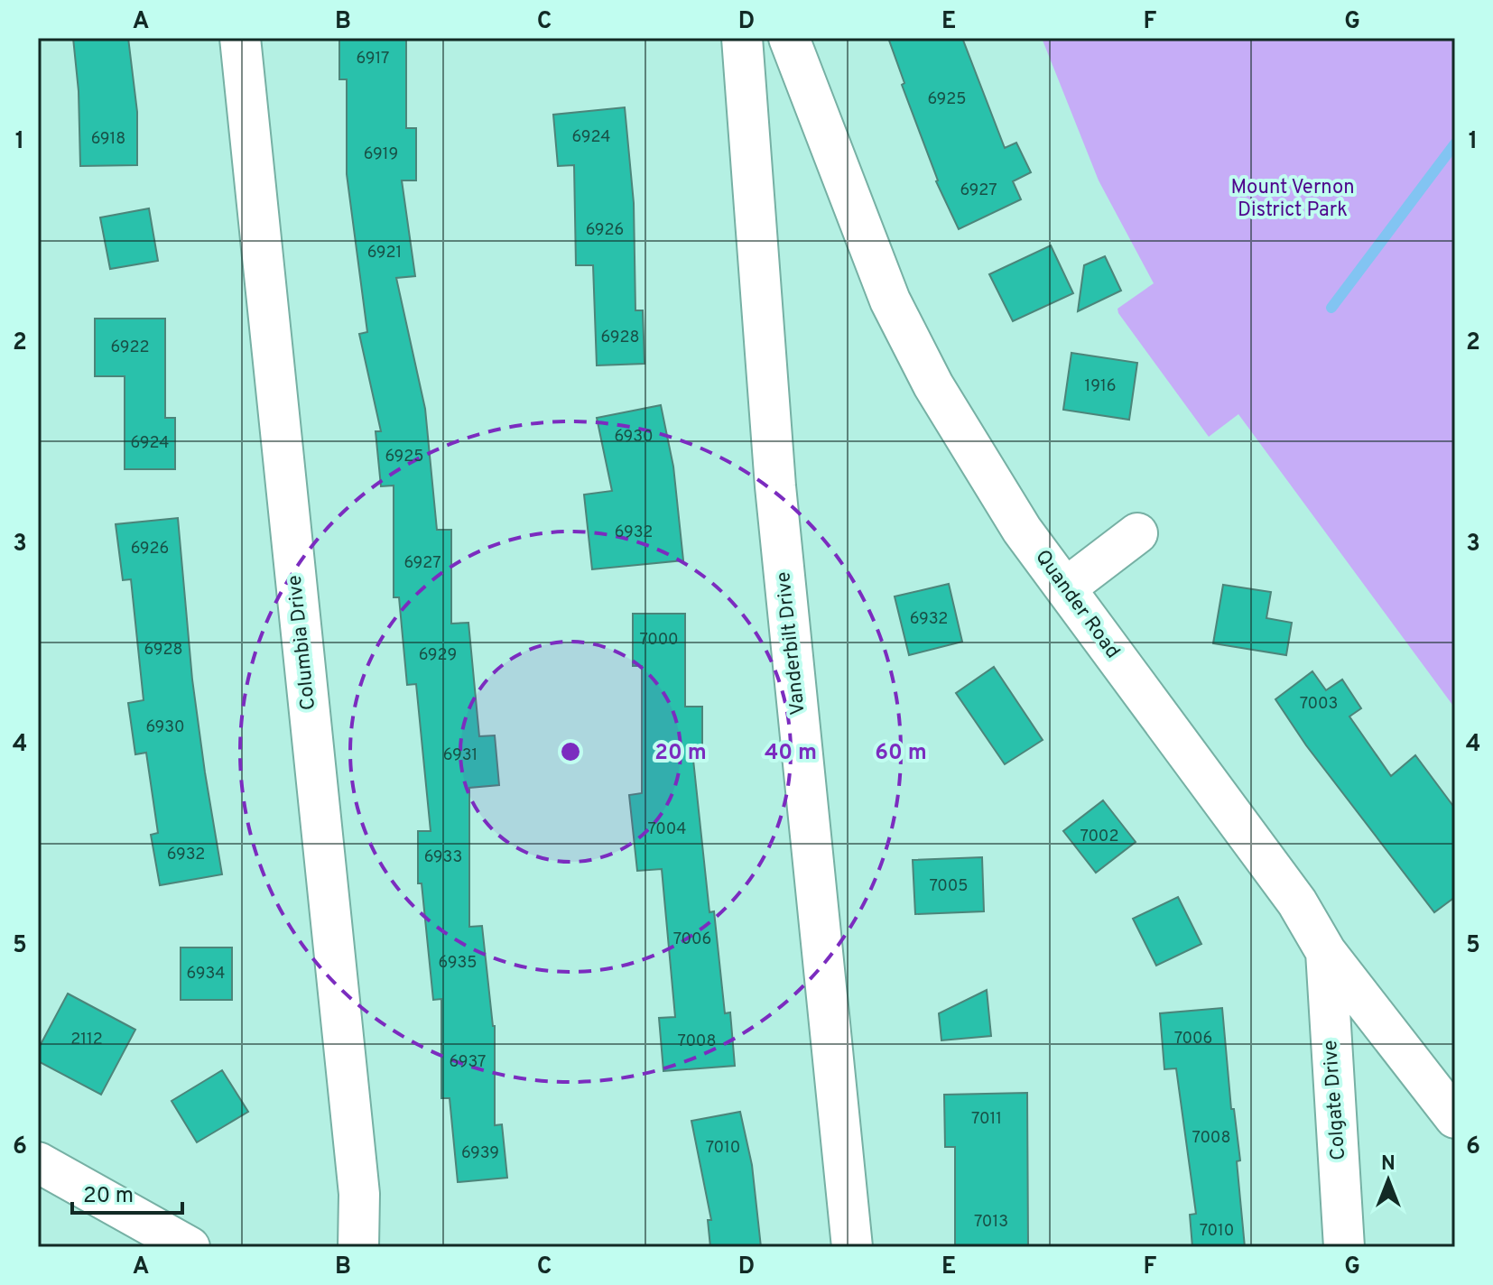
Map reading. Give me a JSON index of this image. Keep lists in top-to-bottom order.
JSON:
{
  "streets": {
    "street": [
      "Quander Road",
      "Columbia Drive",
      "Vanderbilt Drive",
      "Colgate Drive"
    ]
  },
  "crossings": [
    ["Quander Road", "Colgate Drive"]
  ],
  "parks": ["Mount Vernon District Park"],
  "house_numbers": [
    "6917",
    "6925",
    "6924",
    "6918",
    "6919",
    "6927",
    "6926",
    "6921",
    "6928",
    "6922",
    "1916",
    "6930",
    "6924",
    "6925",
    "6932",
    "6926",
    "6927",
    "6932",
    "7000",
    "6928",
    "6929",
    "7003",
    "6930",
    "6931",
    "7004",
    "7002",
    "6932",
    "6933",
    "7005",
    "7006",
    "6935",
    "6934",
    "7006",
    "2112",
    "7008",
    "6937",
    "7011",
    "7008",
    "7010",
    "6939",
    "7013",
    "7010"
  ],
  "scale_bar": "20 m",
  "north": "top",
  "grid": {
    "columns": [
      "A",
      "B",
      "C",
      "D",
      "E",
      "F",
      "G"
    ],
    "rows": [
      "1",
      "2",
      "3",
      "4",
      "5",
      "6"
    ]
  },
  "rings": ["20 m", "40 m", "60 m"]
}
